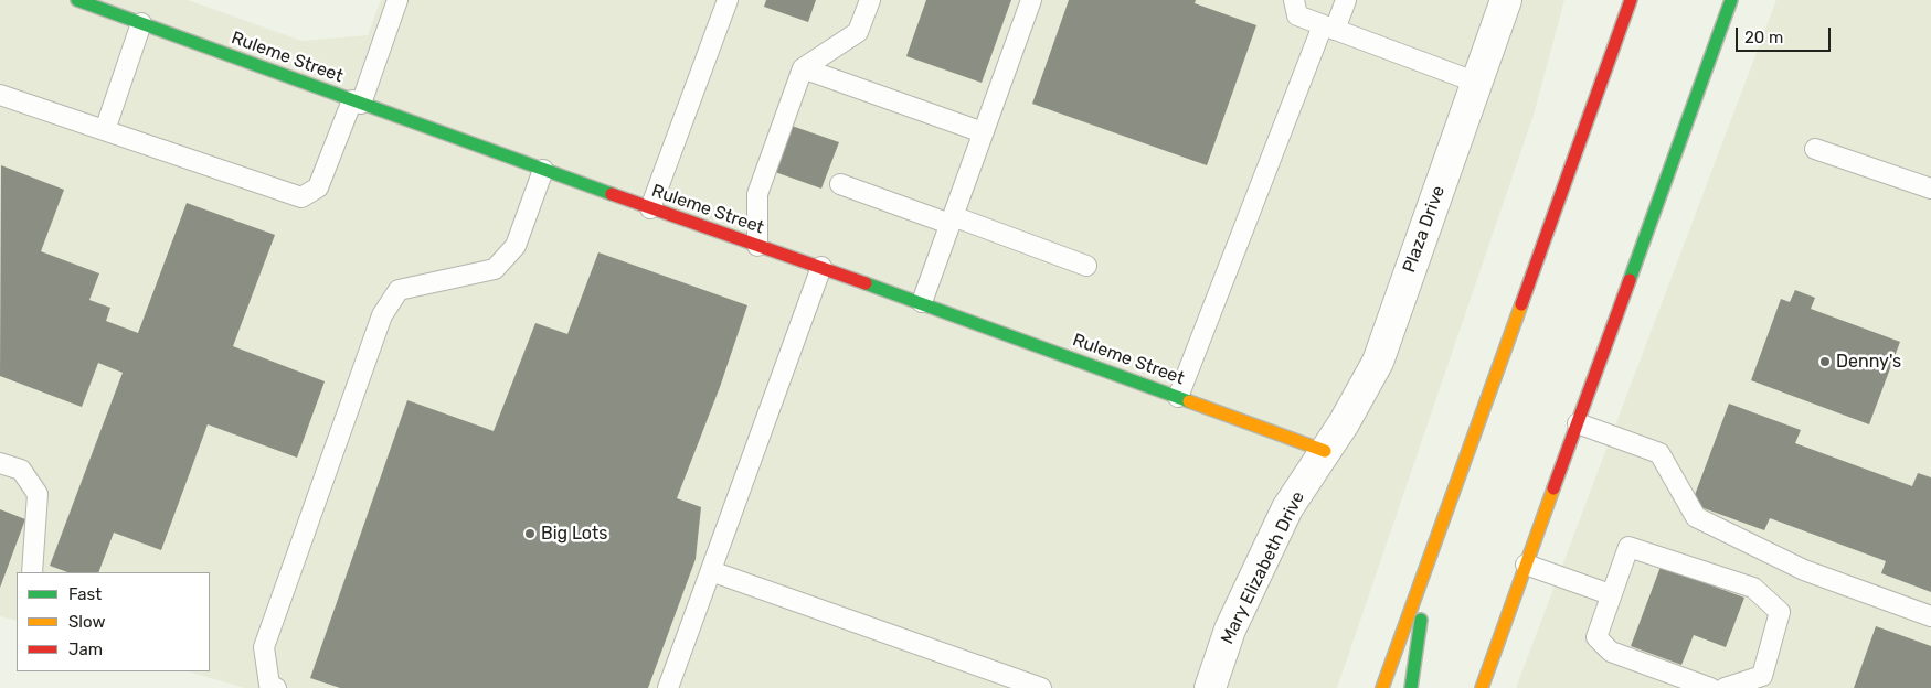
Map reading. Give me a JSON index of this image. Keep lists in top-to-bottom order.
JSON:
{
  "streets": {
    "main road": ["Ruleme Street"],
    "street": ["Plaza Drive", "Mary Elizabeth Drive"]
  },
  "crossings": [
    ["Ruleme Street", "Plaza Drive"],
    ["Ruleme Street", "Mary Elizabeth Drive"],
    ["Plaza Drive", "Mary Elizabeth Drive"]
  ],
  "places": ["Denny's", "Big Lots"],
  "legend": ["Fast", "Slow", "Jam"],
  "scale_bar": "20 m"
}
